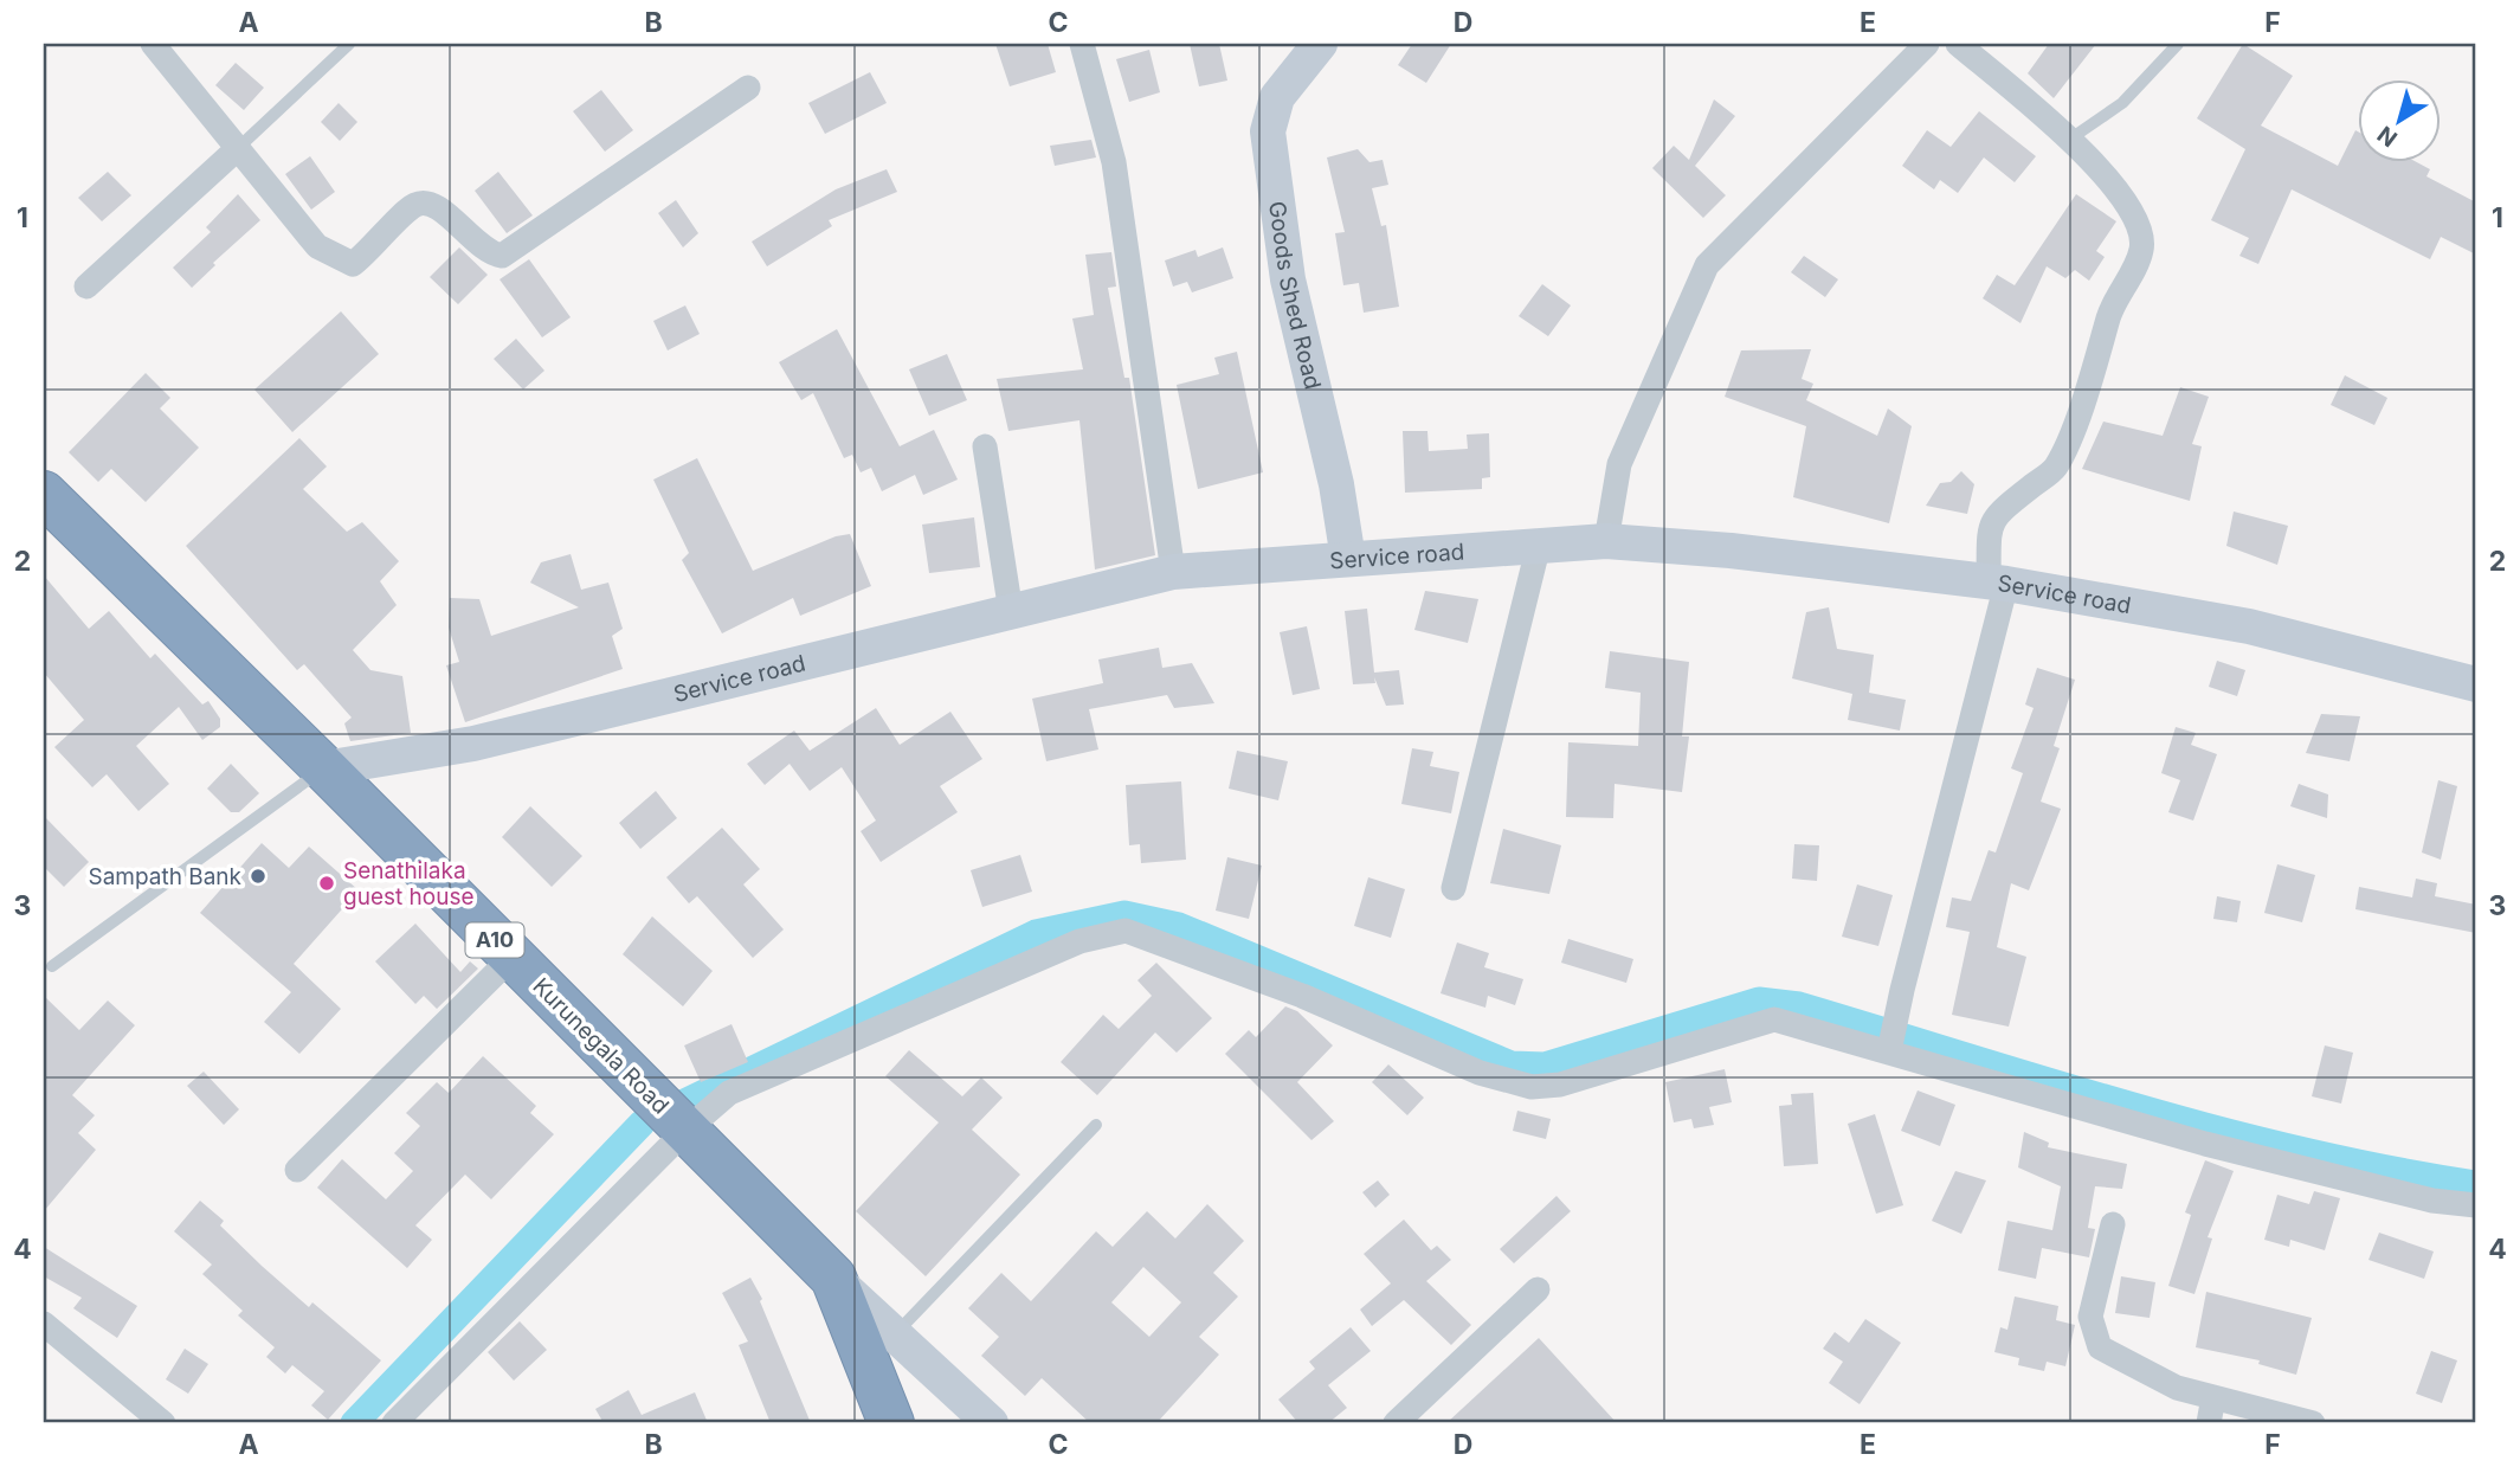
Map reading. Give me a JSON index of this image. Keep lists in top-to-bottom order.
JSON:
{
  "streets": {
    "highway": ["A10", "Kurunegala Road"],
    "street": ["Goods Shed Road", "Service road"]
  },
  "crossings": [
    ["Goods Shed Road", "Service road"],
    ["Service road", "Kurunegala Road"]
  ],
  "places": ["Sampath Bank", "Senathilaka guest house"],
  "north": "bottom left",
  "grid": {
    "columns": [
      "A",
      "B",
      "C",
      "D",
      "E",
      "F"
    ],
    "rows": [
      "1",
      "2",
      "3",
      "4"
    ]
  }
}
